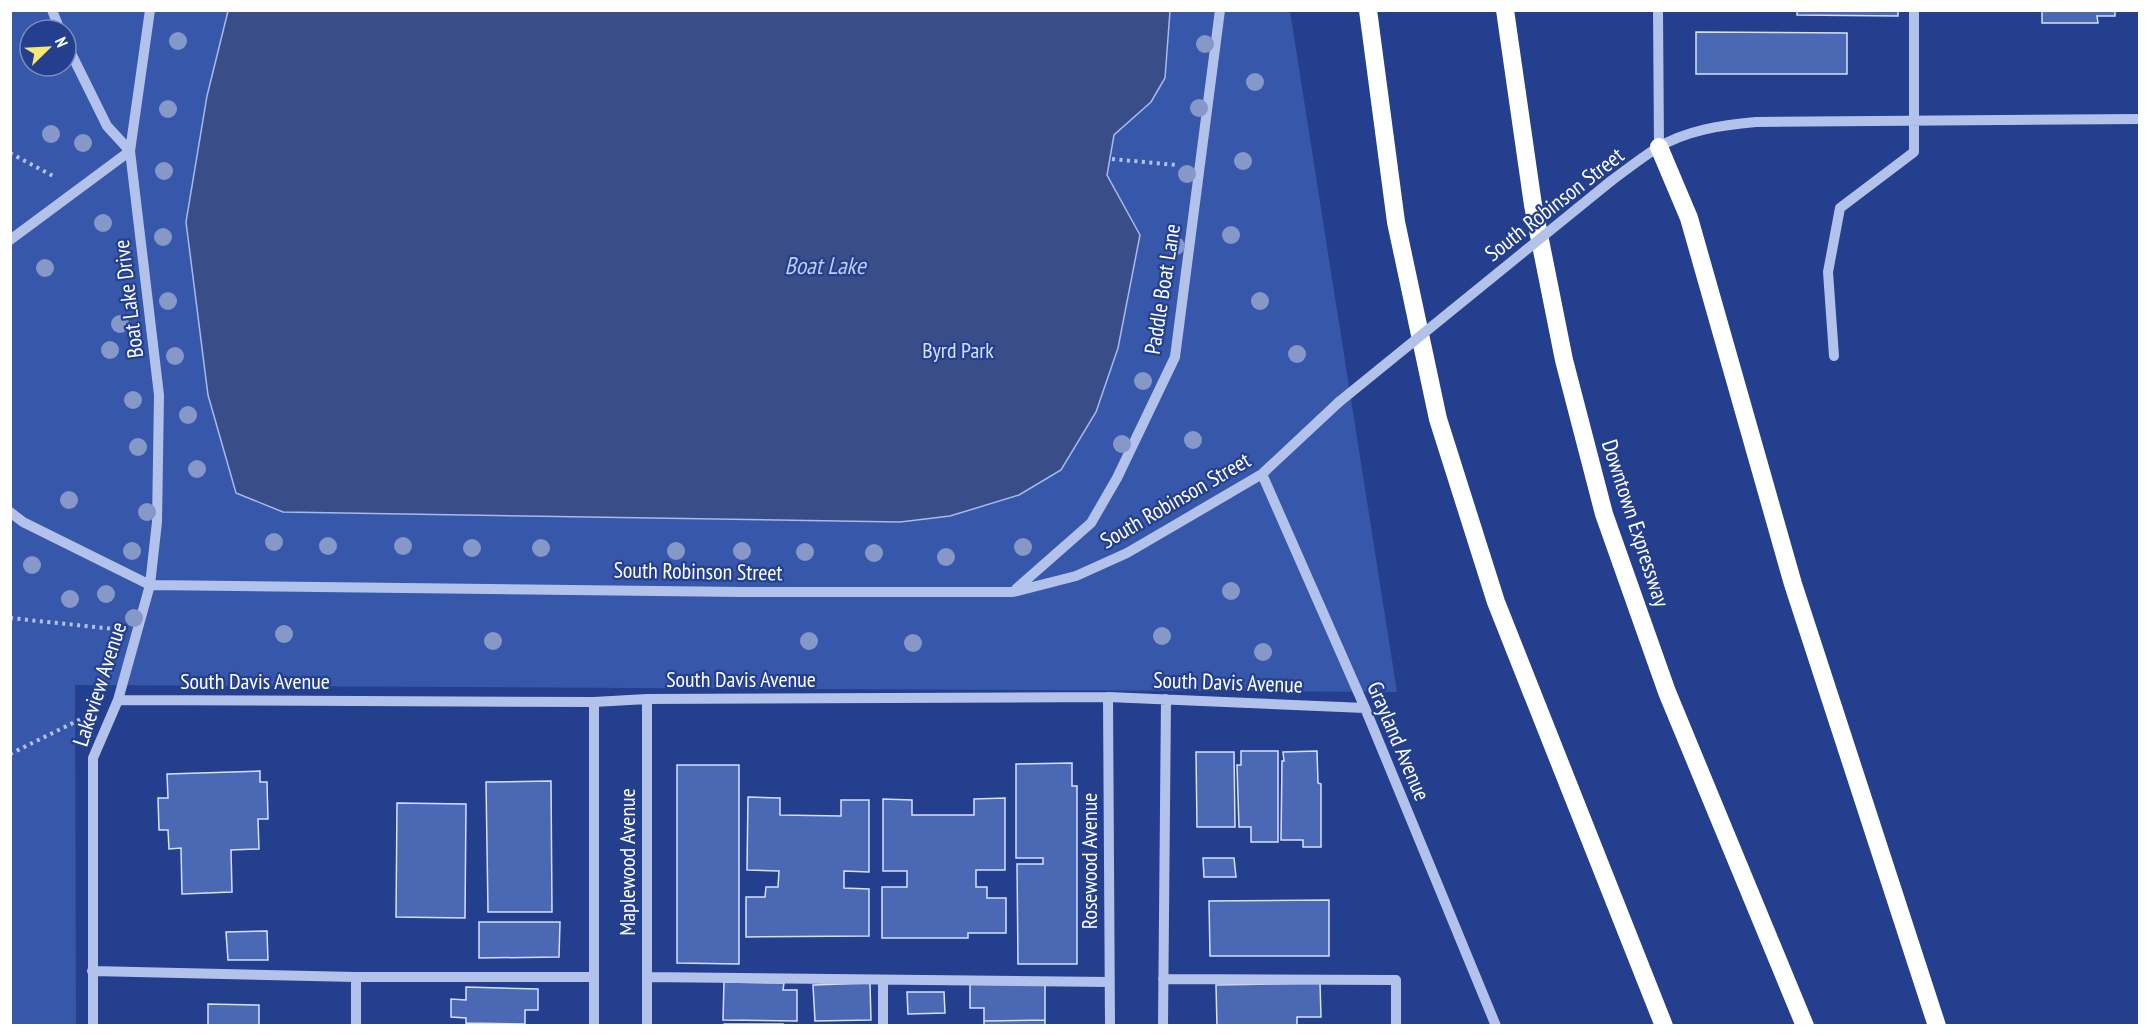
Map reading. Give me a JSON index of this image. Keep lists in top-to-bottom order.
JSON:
{
  "streets": {
    "highway": ["Downtown Expressway"],
    "street": [
      "South Robinson Street",
      "Paddle Boat Lane",
      "Boat Lake Drive",
      "South Davis Avenue",
      "Lakeview Avenue",
      "Grayland Avenue",
      "Rosewood Avenue",
      "Maplewood Avenue"
    ]
  },
  "crossings": [
    ["South Robinson Street", "Paddle Boat Lane"],
    ["South Robinson Street", "Boat Lake Drive"],
    ["South Robinson Street", "Lakeview Avenue"],
    ["South Robinson Street", "Grayland Avenue"],
    ["Boat Lake Drive", "Lakeview Avenue"],
    ["South Davis Avenue", "Lakeview Avenue"],
    ["South Davis Avenue", "Grayland Avenue"],
    ["South Davis Avenue", "Rosewood Avenue"],
    ["South Davis Avenue", "Maplewood Avenue"]
  ],
  "water": ["Boat Lake"],
  "parks": ["Byrd Park"],
  "north": "top right"
}
